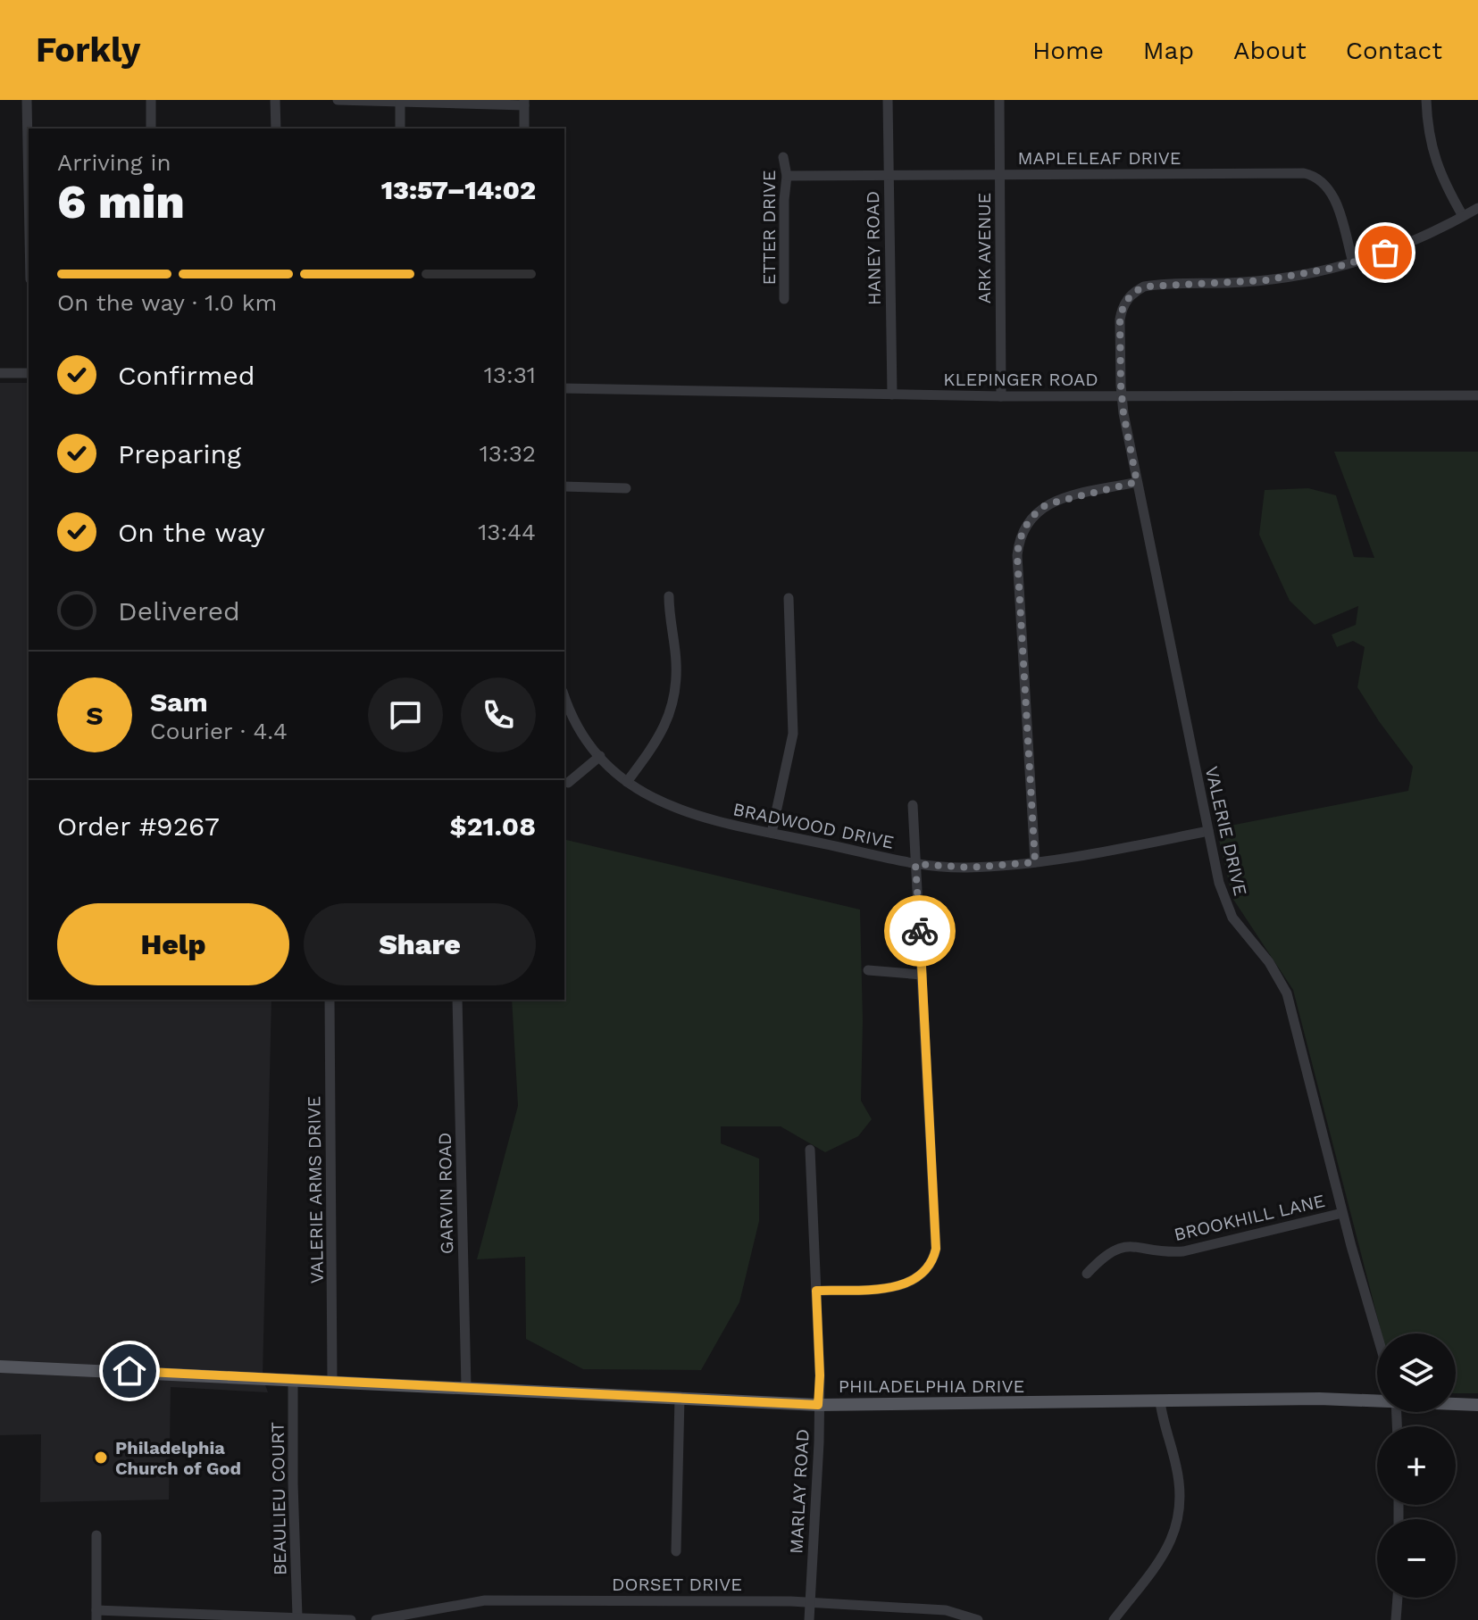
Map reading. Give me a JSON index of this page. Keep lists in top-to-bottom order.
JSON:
{
  "streets": {
    "main road": ["PHILADELPHIA DRIVE"],
    "street": [
      "MAPLELEAF DRIVE",
      "ETTER DRIVE",
      "HANEY ROAD",
      "ARK AVENUE",
      "KLEPINGER ROAD",
      "BRADWOOD DRIVE",
      "VALERIE DRIVE",
      "VALERIE ARMS DRIVE",
      "GARVIN ROAD",
      "BROOKHILL LANE",
      "MARLAY ROAD",
      "BEAULIEU COURT",
      "DORSET DRIVE"
    ]
  },
  "crossings": [
    ["MAPLELEAF DRIVE", "ETTER DRIVE"],
    ["MAPLELEAF DRIVE", "HANEY ROAD"],
    ["MAPLELEAF DRIVE", "ARK AVENUE"],
    ["MAPLELEAF DRIVE", "VALERIE DRIVE"],
    ["HANEY ROAD", "KLEPINGER ROAD"],
    ["ARK AVENUE", "KLEPINGER ROAD"],
    ["KLEPINGER ROAD", "VALERIE DRIVE"],
    ["BRADWOOD DRIVE", "VALERIE DRIVE"],
    ["VALERIE DRIVE", "BROOKHILL LANE"],
    ["VALERIE ARMS DRIVE", "PHILADELPHIA DRIVE"],
    ["GARVIN ROAD", "PHILADELPHIA DRIVE"],
    ["PHILADELPHIA DRIVE", "MARLAY ROAD"],
    ["PHILADELPHIA DRIVE", "BEAULIEU COURT"],
    ["MARLAY ROAD", "DORSET DRIVE"]
  ],
  "places": ["Philadelphia Church of God"],
  "page": {
    "header": "Forkly",
    "nav": [
      "Home",
      "Map",
      "About",
      "Contact"
    ],
    "heading": ["6 min", "Arriving in", "13:57–14:02"],
    "panel": [
      "Sam",
      "Courier · 4.4",
      "Order #9267",
      "$21.08"
    ],
    "bar": "On the way · 1.0 km",
    "list": [
      ["Confirmed", "13:31"],
      ["Preparing", "13:32"],
      ["On the way", "13:44"],
      "Delivered"
    ],
    "round": "S",
    "buttons": ["Help", "Share"],
    "map_buttons": ["+", "−"]
  }
}
